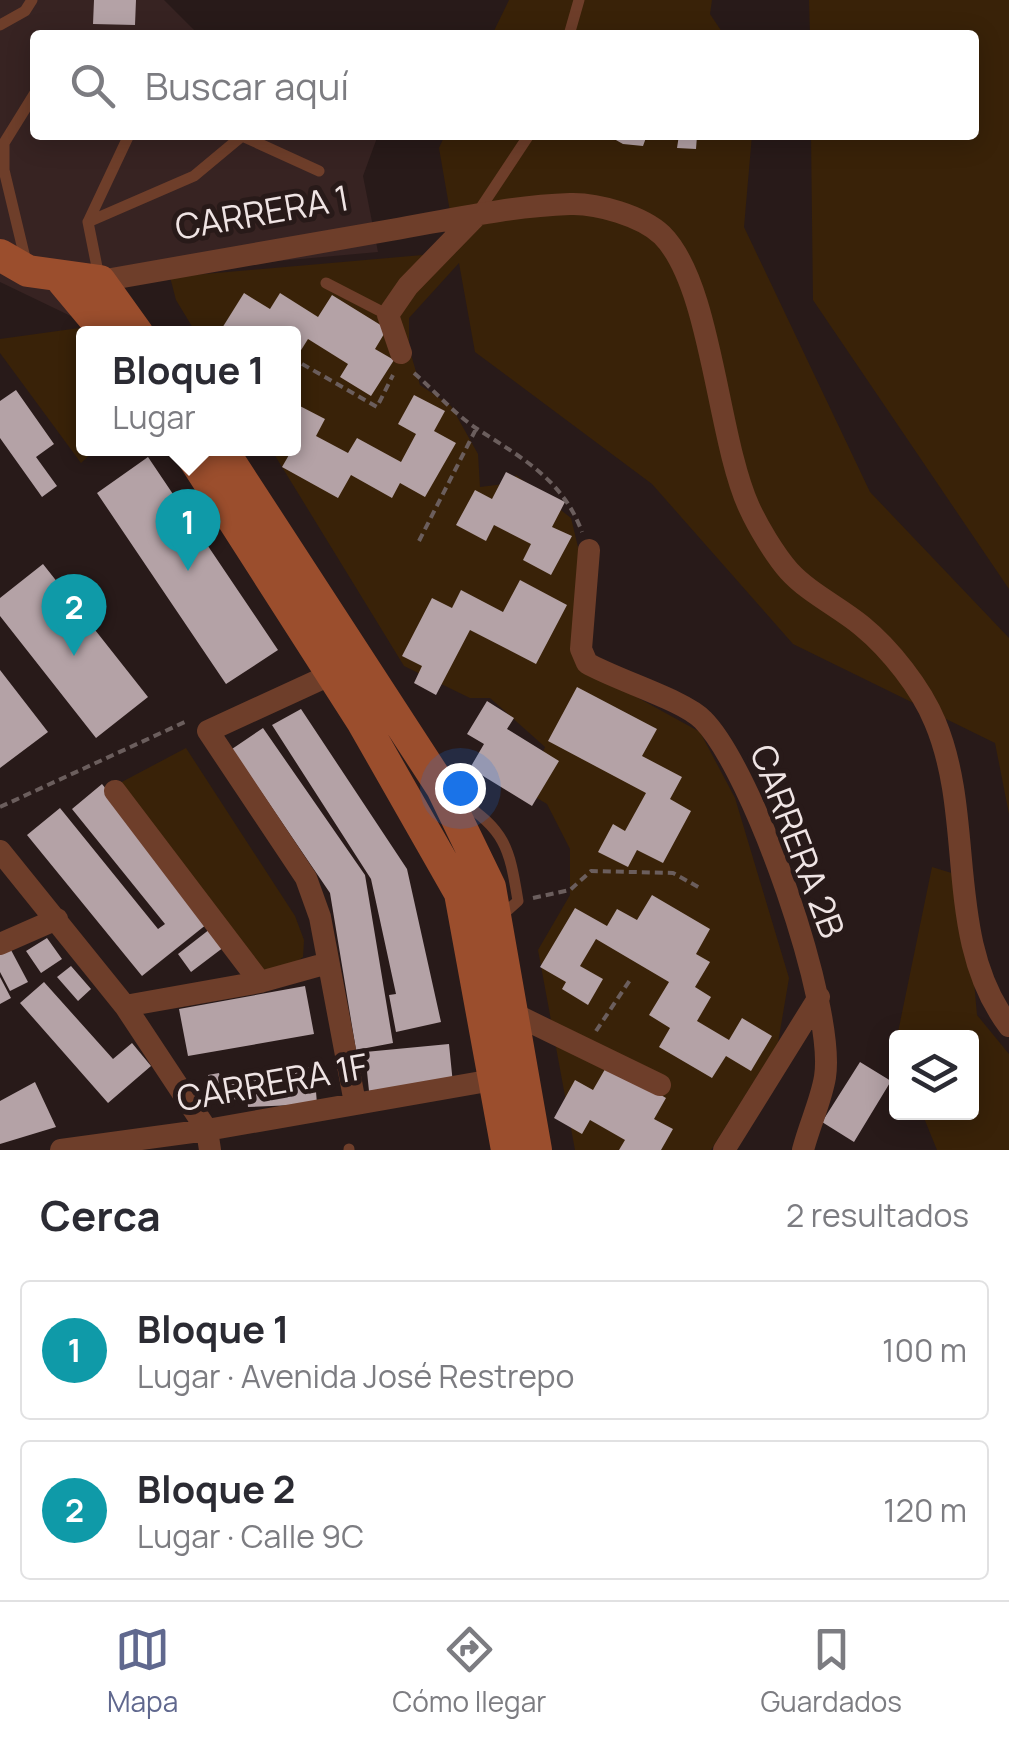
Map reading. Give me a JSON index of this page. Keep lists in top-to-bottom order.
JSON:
{
  "streets": {
    "main road": ["CARRERA 1"],
    "street": ["CARRERA 2B", "CARRERA 1F"]
  },
  "page": {
    "search": "Buscar aquí",
    "popup": ["Bloque 1", "Lugar"],
    "pins": ["1", "2"],
    "heading": ["Cerca", "2 resultados"],
    "list": [
      {
        "mark": "1",
        "name": "Bloque 1",
        "note": "Lugar · Avenida José Restrepo",
        "value": "100 m"
      },
      {
        "mark": "2",
        "name": "Bloque 2",
        "note": "Lugar · Calle 9C",
        "value": "120 m"
      }
    ],
    "nav": ["Mapa", "Cómo llegar", "Guardados"]
  }
}
